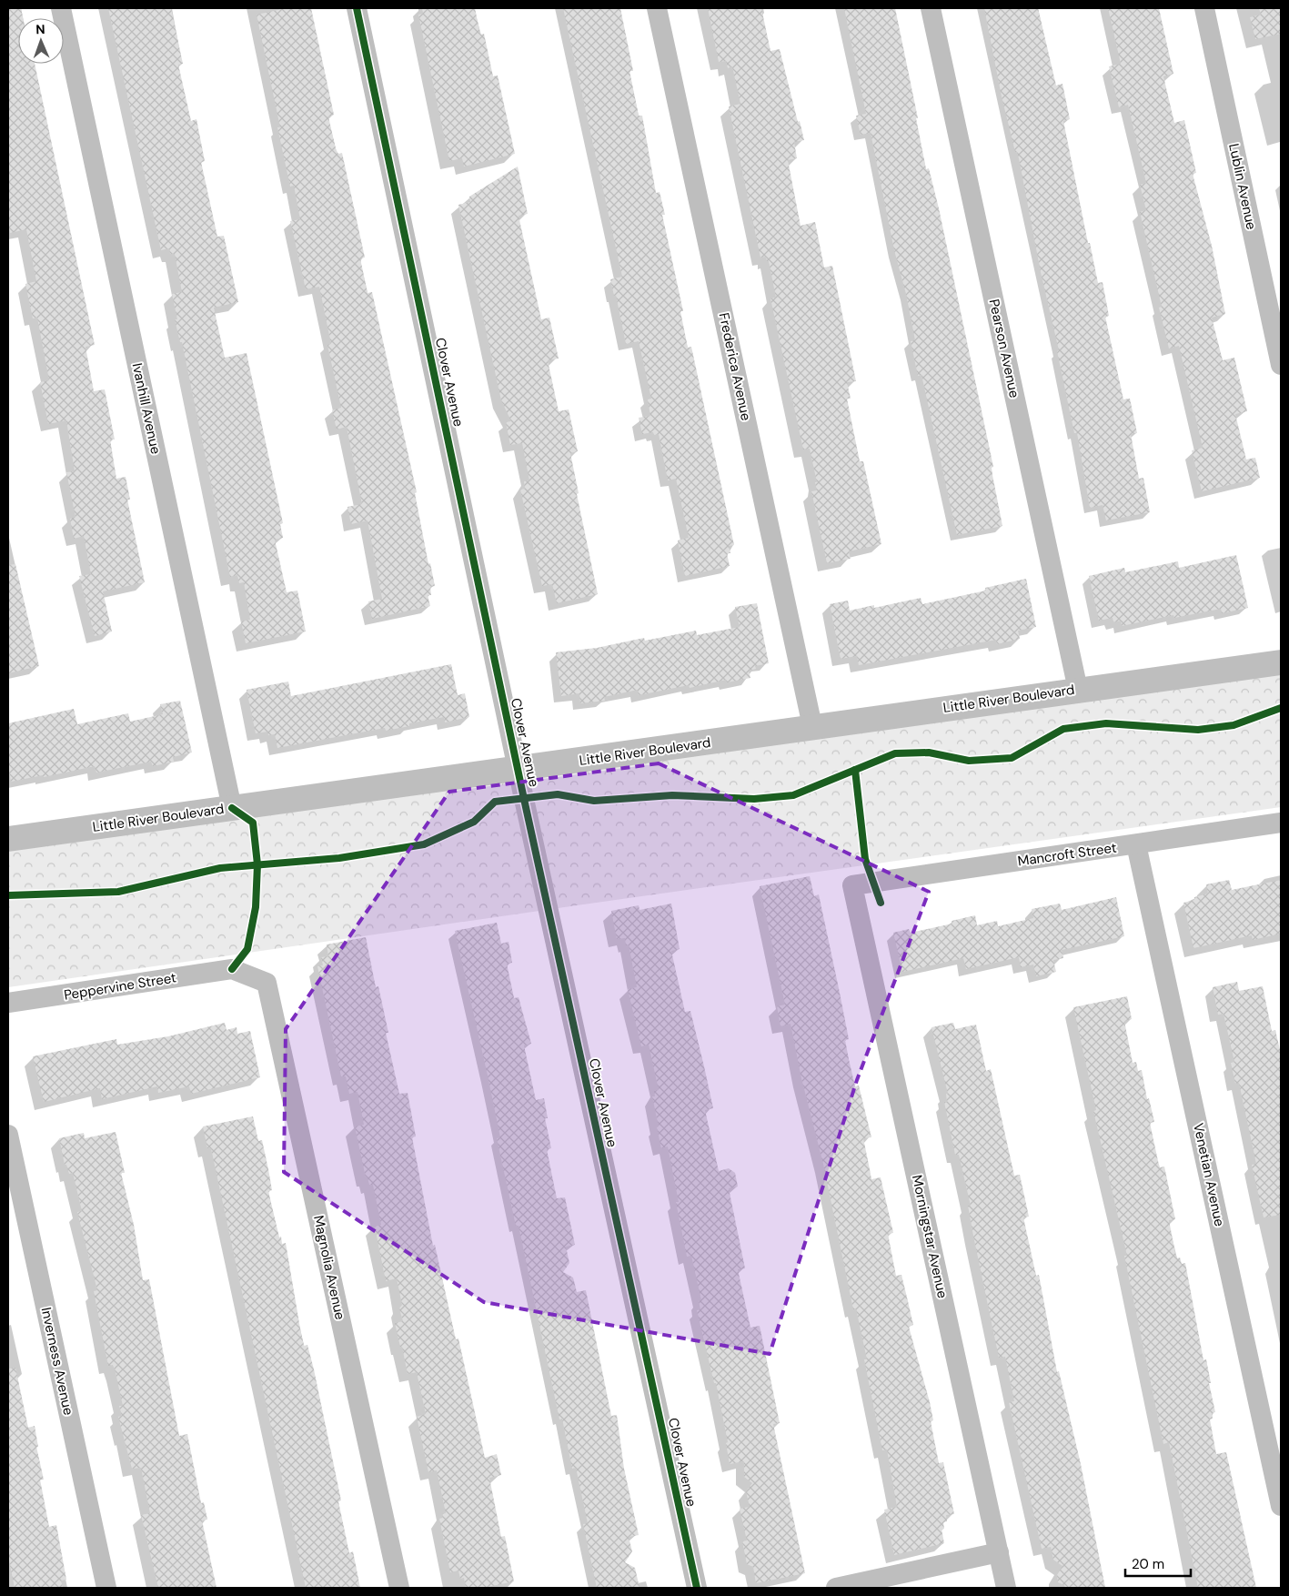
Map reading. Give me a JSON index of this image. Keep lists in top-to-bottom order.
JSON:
{
  "streets": {
    "street": [
      "Lublin Avenue",
      "Pearson Avenue",
      "Frederica Avenue",
      "Clover Avenue",
      "Ivanhill Avenue",
      "Little River Boulevard",
      "Mancroft Street",
      "Peppervine Street",
      "Venetian Avenue",
      "Morningstar Avenue",
      "Magnolia Avenue",
      "Inverness Avenue"
    ]
  },
  "crossings": [
    ["Pearson Avenue", "Little River Boulevard"],
    ["Frederica Avenue", "Little River Boulevard"],
    ["Clover Avenue", "Little River Boulevard"],
    ["Ivanhill Avenue", "Little River Boulevard"],
    ["Mancroft Street", "Venetian Avenue"],
    ["Mancroft Street", "Morningstar Avenue"],
    ["Peppervine Street", "Magnolia Avenue"]
  ],
  "scale_bar": "20 m",
  "north": "top"
}
